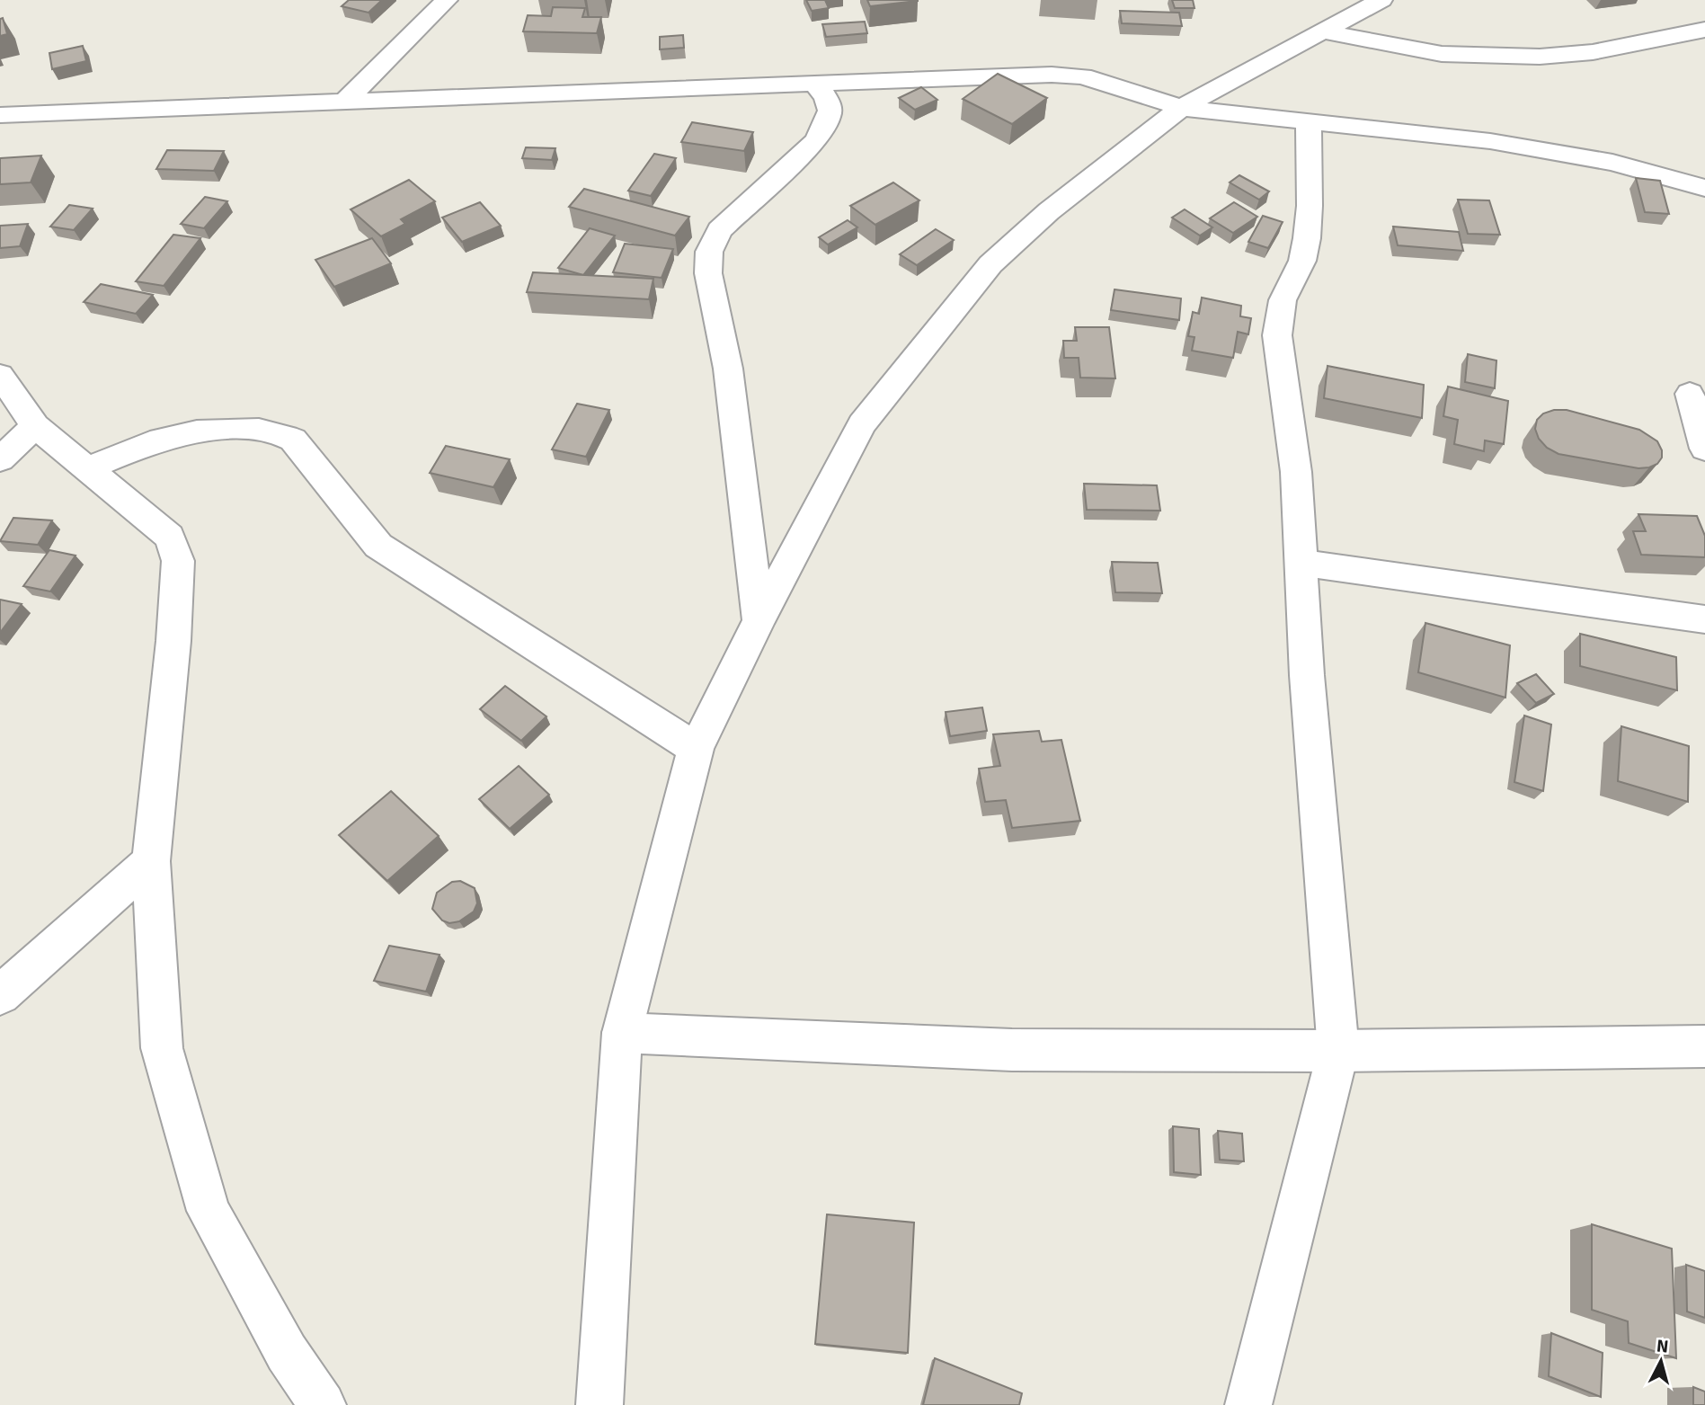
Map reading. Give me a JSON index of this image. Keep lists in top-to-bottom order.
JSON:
{
  "north": "top"
}
